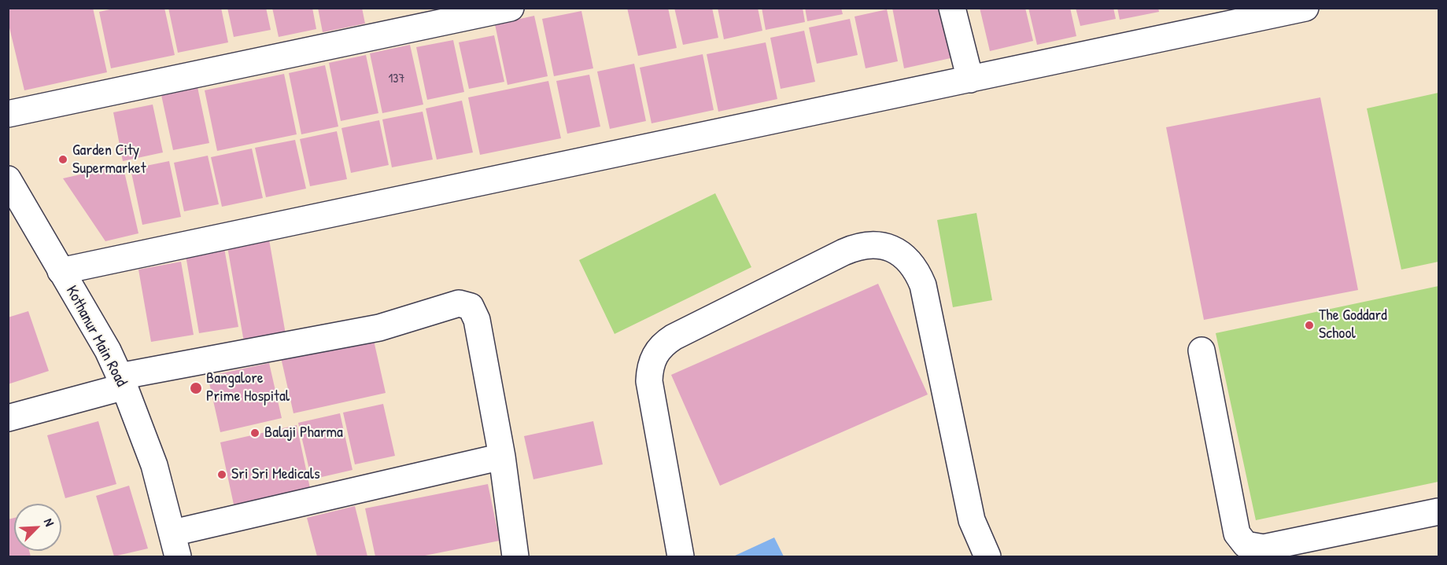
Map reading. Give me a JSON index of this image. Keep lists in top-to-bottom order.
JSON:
{
  "streets": {
    "street": ["Kothanur Main Road"]
  },
  "places": [
    "Garden City Supermarket",
    "The Goddard School",
    "Bangalore Prime Hospital",
    "Balaji Pharma",
    "Sri Sri Medicals"
  ],
  "house_numbers": ["137"],
  "north": "top right"
}
